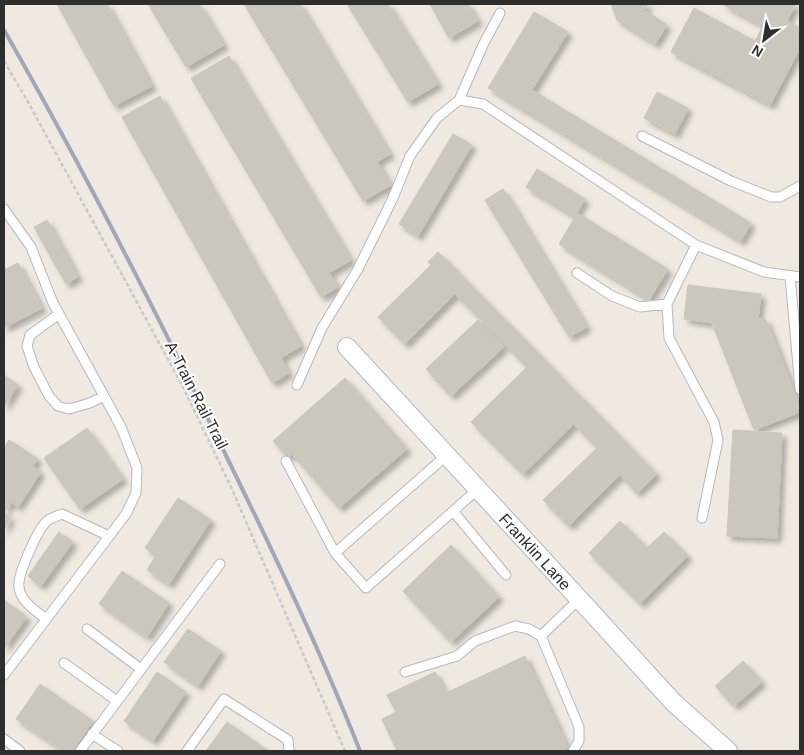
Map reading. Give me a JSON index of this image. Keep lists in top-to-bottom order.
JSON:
{
  "streets": {
    "street": ["Franklin Lane"],
    "path": ["A-Train Rail Trail"]
  },
  "north": "bottom left"
}
